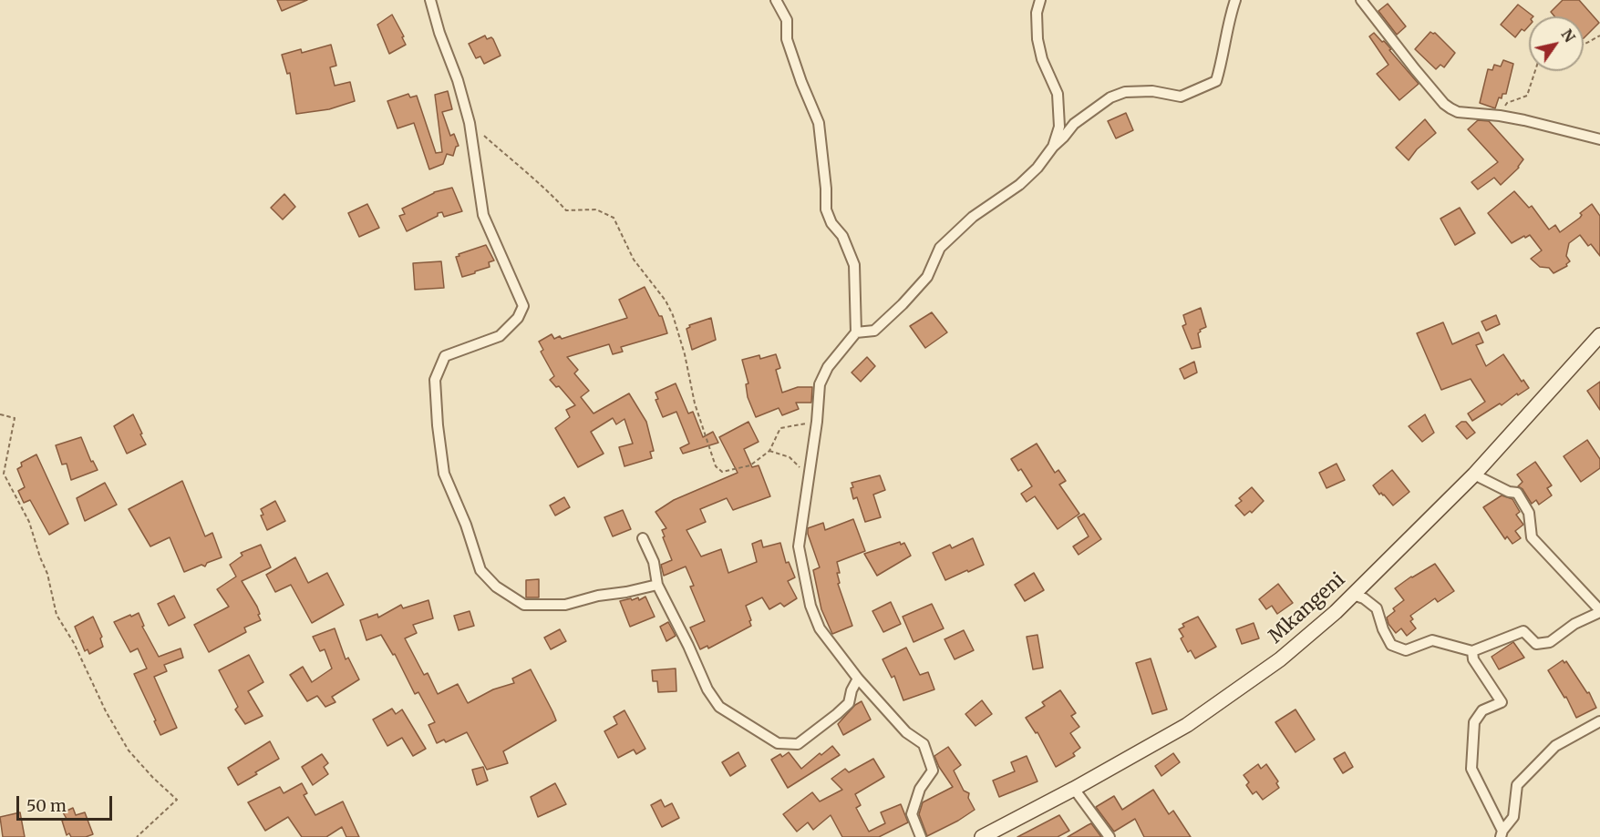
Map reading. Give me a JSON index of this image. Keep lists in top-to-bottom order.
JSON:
{
  "streets": {
    "street": ["Mkangeni"]
  },
  "scale_bar": "50 m",
  "north": "top right"
}
